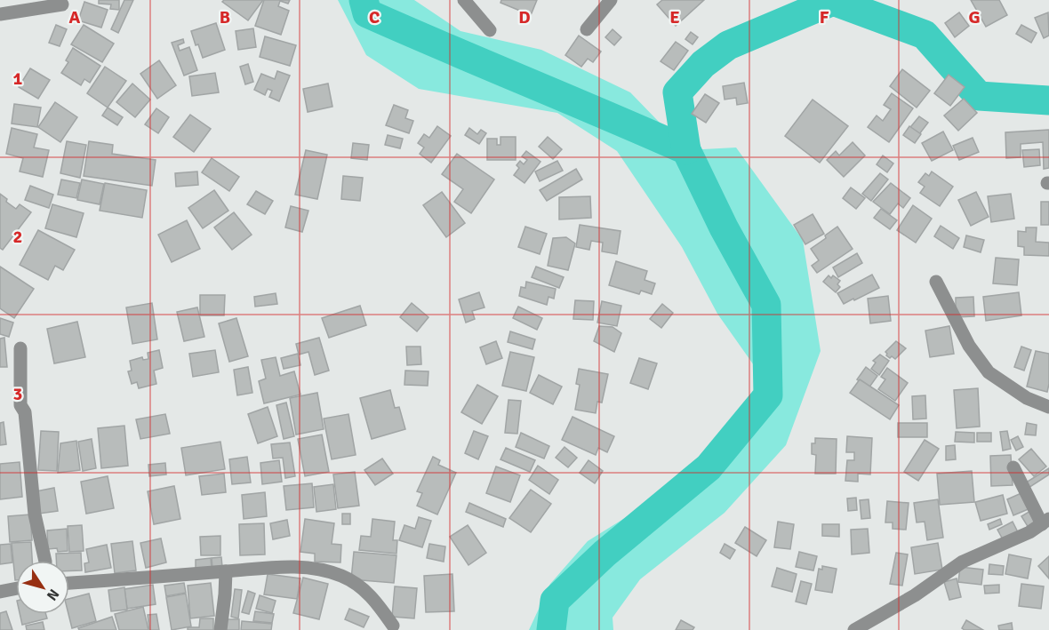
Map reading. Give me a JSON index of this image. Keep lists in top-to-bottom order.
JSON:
{
  "north": "bottom right",
  "grid": {
    "columns": [
      "A",
      "B",
      "C",
      "D",
      "E",
      "F",
      "G"
    ],
    "rows": ["1", "2", "3"]
  }
}
